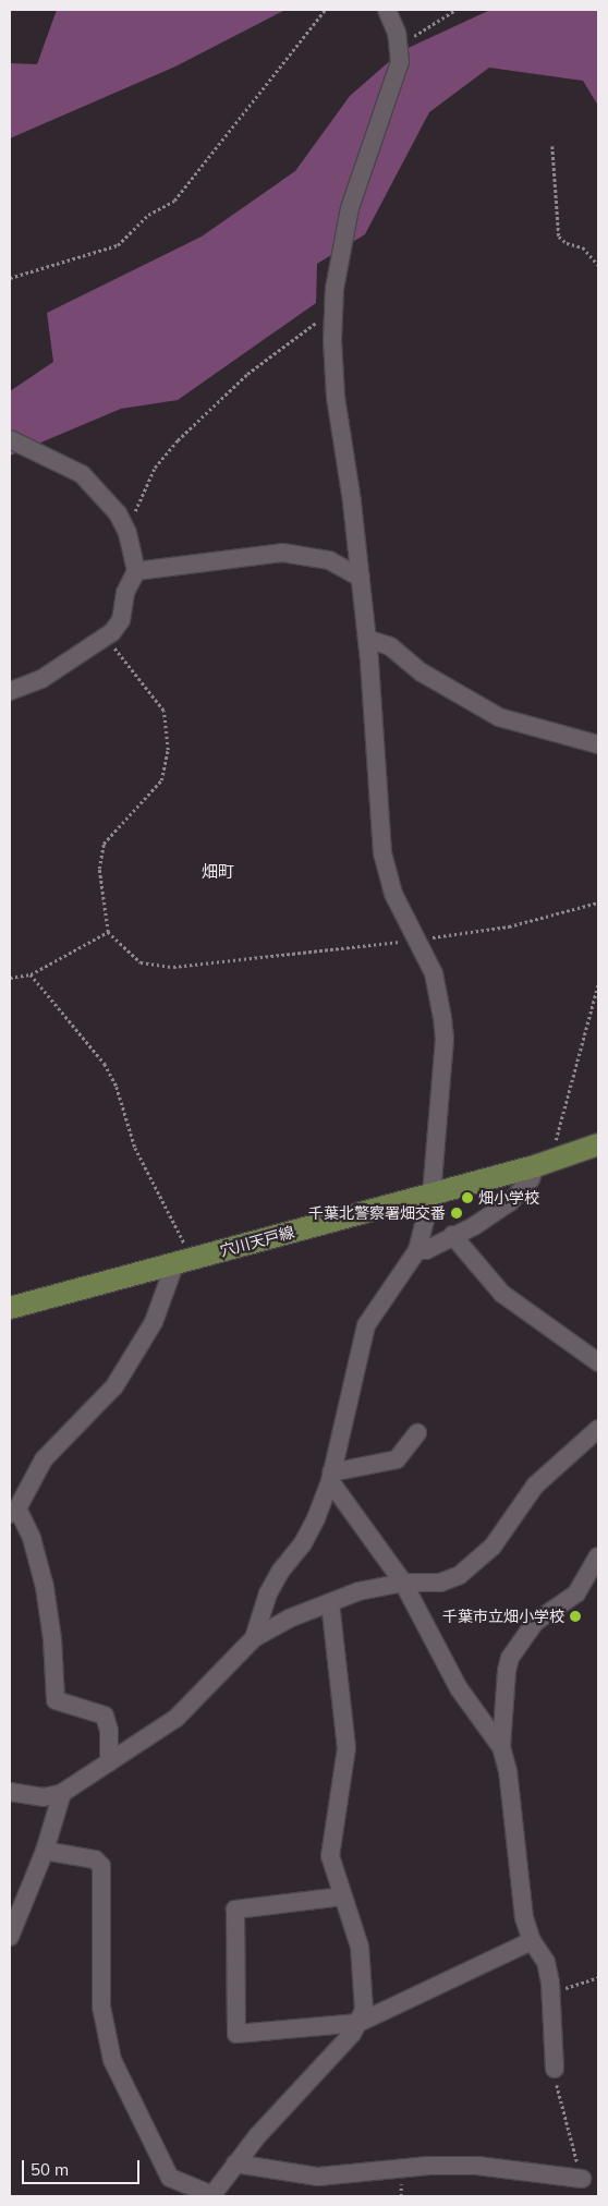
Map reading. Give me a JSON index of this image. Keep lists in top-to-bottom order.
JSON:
{
  "streets": {
    "main road": ["穴川天戸線"]
  },
  "districts": ["畑町"],
  "places": ["畑小学校", "千葉北警察署畑交番", "千葉市立畑小学校"],
  "scale_bar": "50 m"
}
